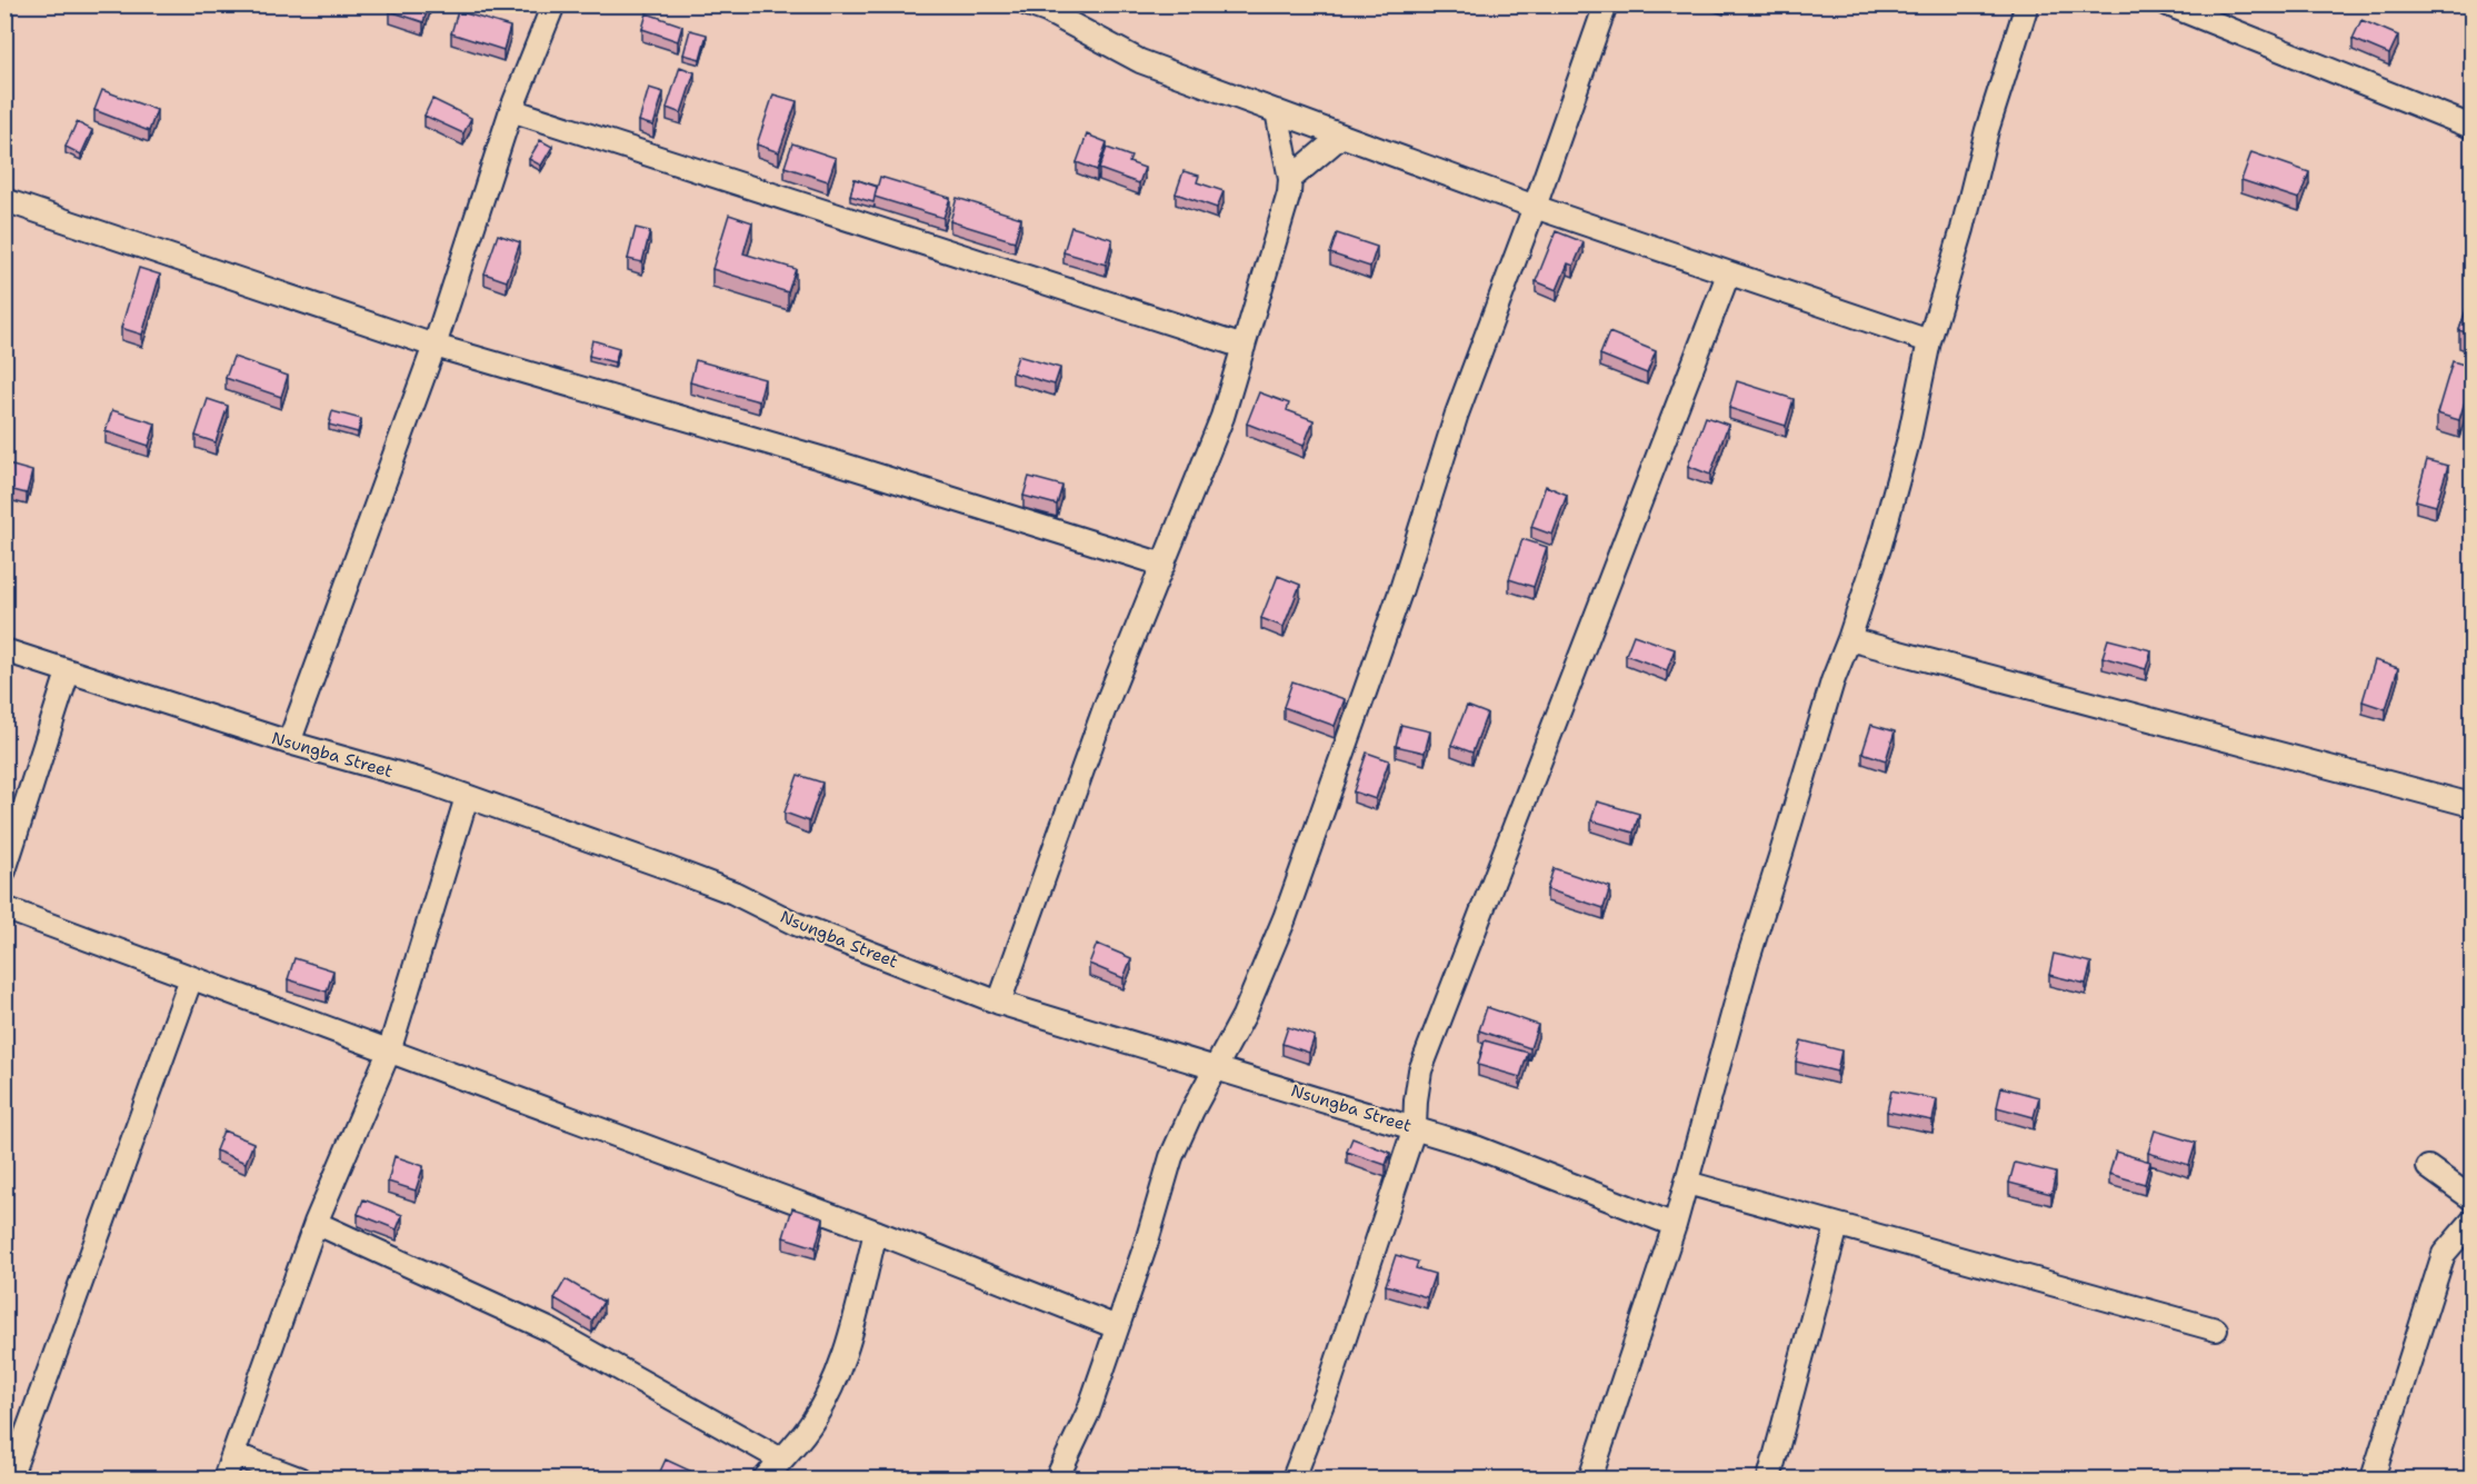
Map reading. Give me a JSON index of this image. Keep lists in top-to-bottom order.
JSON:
{
  "streets": {
    "street": ["Nsungba Street"]
  }
}
